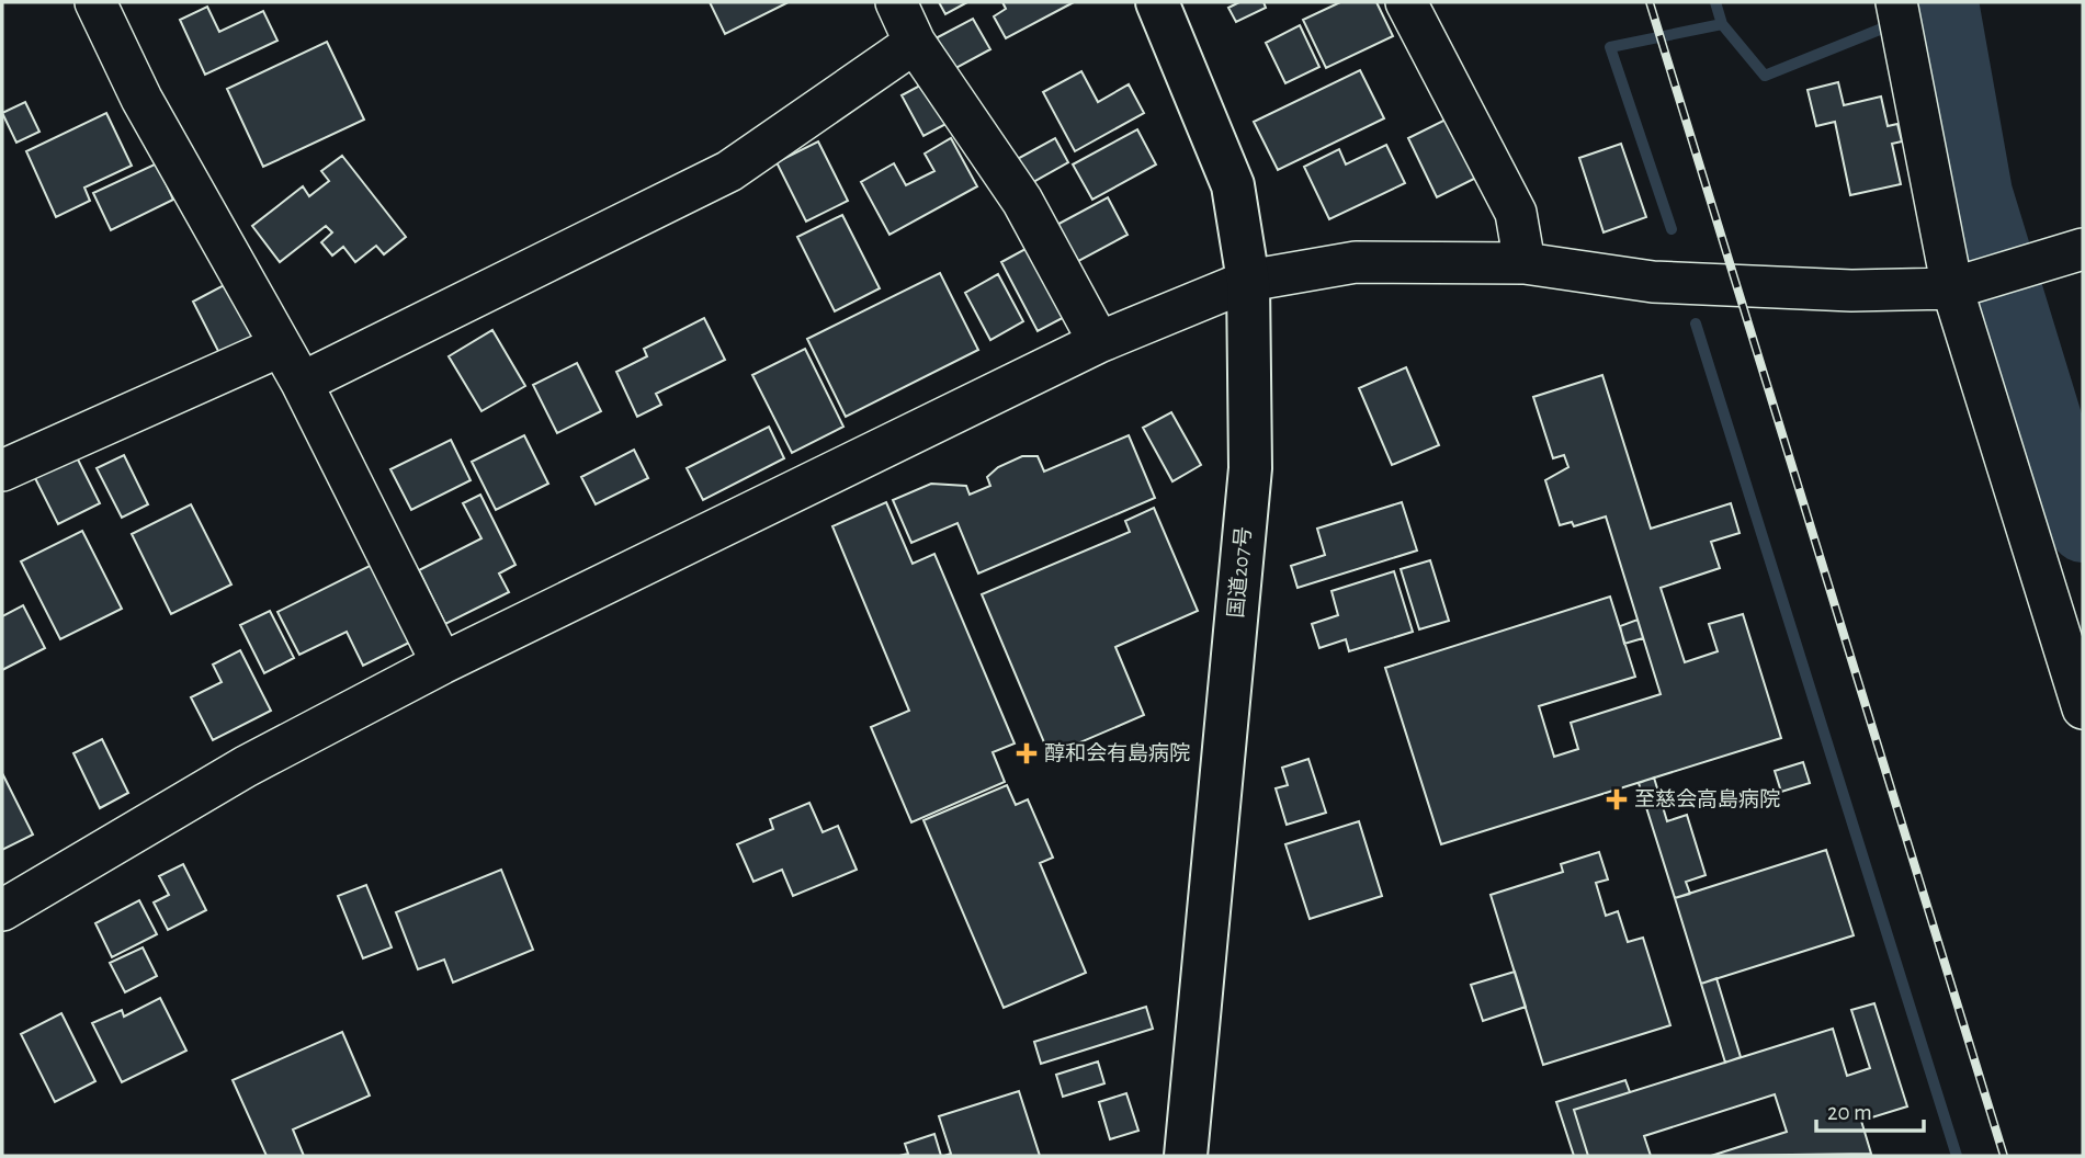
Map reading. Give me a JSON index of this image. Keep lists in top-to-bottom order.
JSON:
{
  "streets": {
    "highway": ["国道207号"]
  },
  "places": {
    "health": ["醇和会有島病院", "至慈会高島病院"]
  },
  "scale_bar": "20 m"
}
